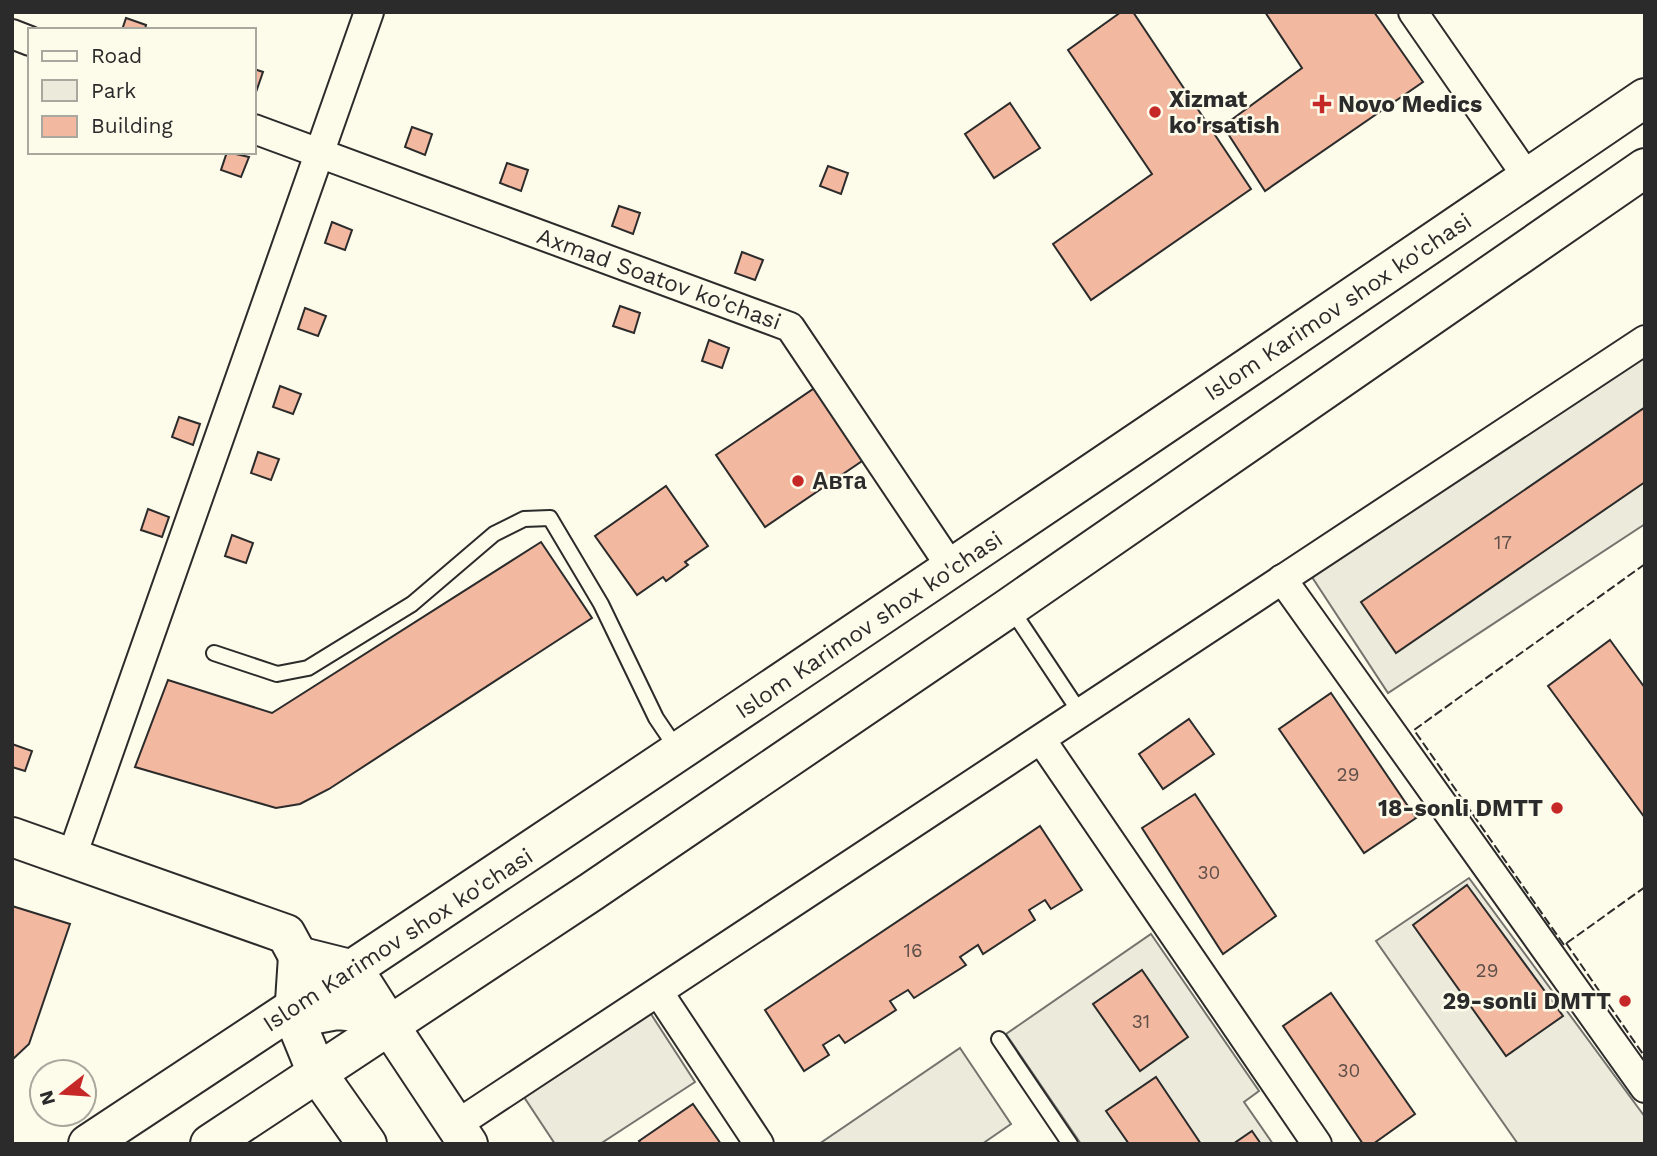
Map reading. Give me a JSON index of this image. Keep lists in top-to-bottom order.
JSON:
{
  "streets": {
    "main road": ["Islom Karimov shox ko'chasi"],
    "street": ["Axmad Soatov ko'chasi"]
  },
  "crossings": [
    ["Axmad Soatov ko'chasi", "Islom Karimov shox ko'chasi"]
  ],
  "places": {
    "health": ["Novo Medics"],
    "other": [
      "Xizmat ko'rsatish",
      "Авта",
      "18-sonli DMTT",
      "29-sonli DMTT"
    ]
  },
  "house_numbers": [
    "17",
    "29",
    "30",
    "16",
    "29",
    "31",
    "30"
  ],
  "legend": ["Road", "Park", "Building"],
  "north": "left"
}
